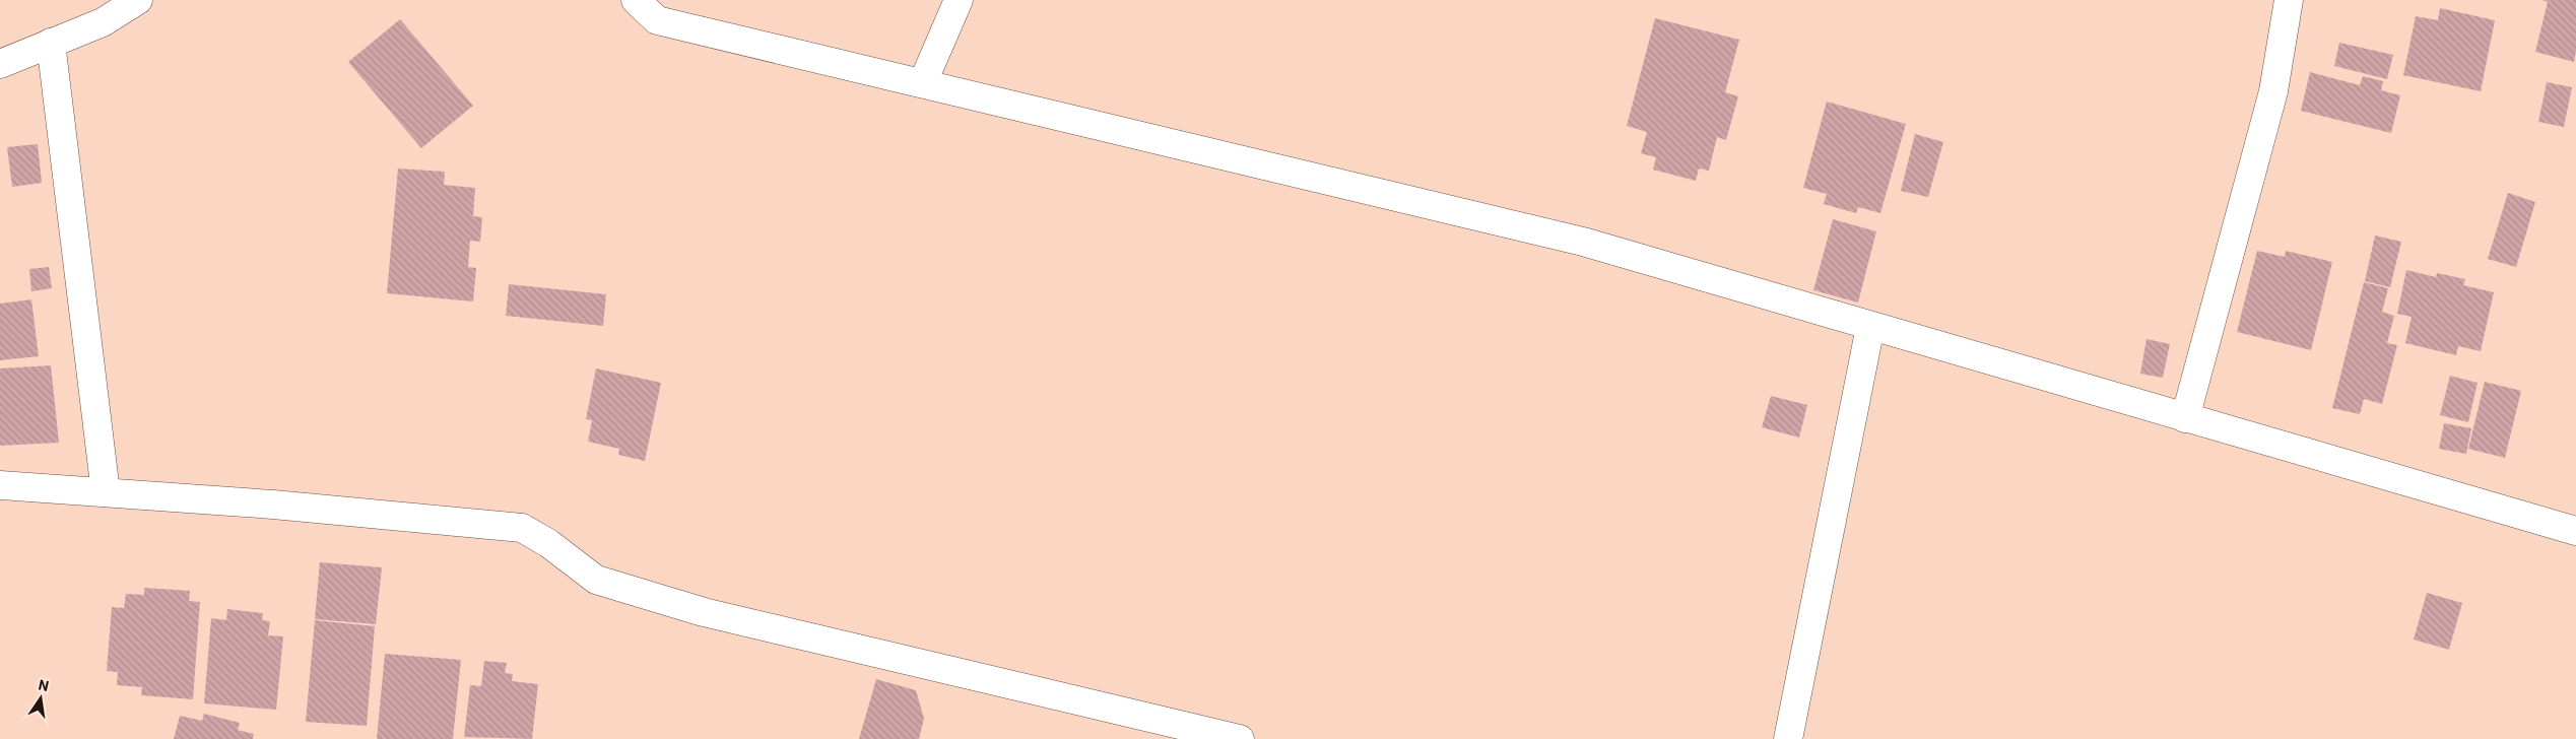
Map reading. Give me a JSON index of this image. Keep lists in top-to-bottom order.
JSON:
{
  "north": "top"
}
